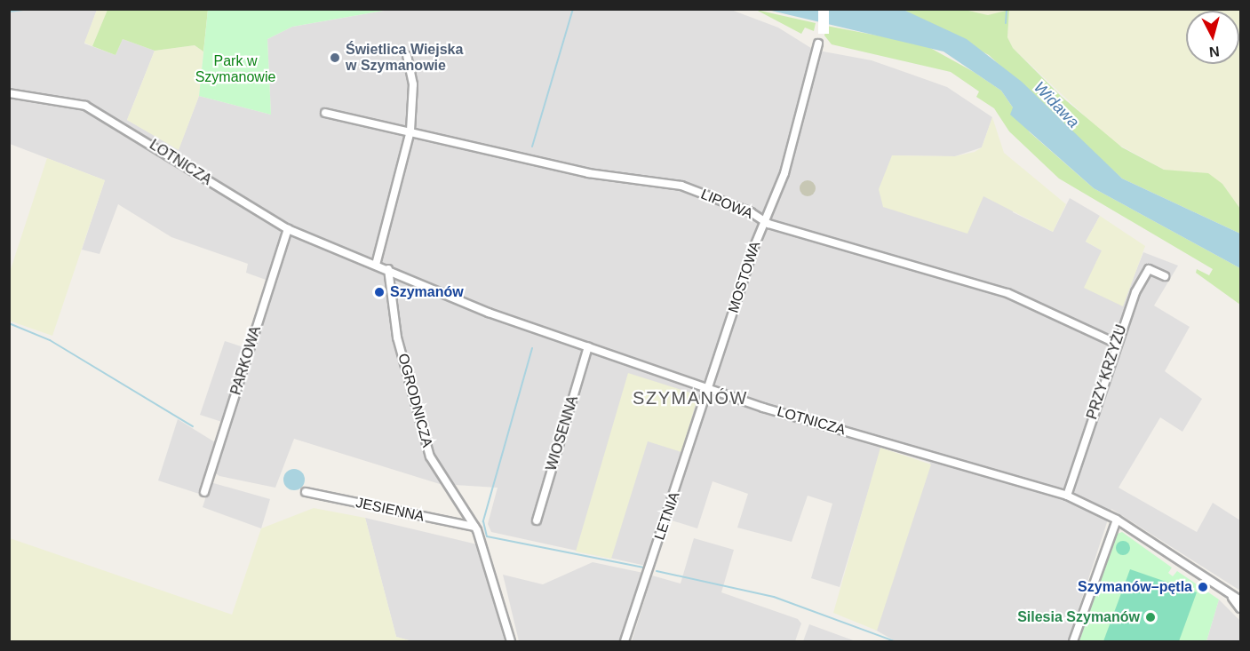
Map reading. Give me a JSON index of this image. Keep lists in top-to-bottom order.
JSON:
{
  "streets": {
    "street": [
      "LOTNICZA",
      "LIPOWA",
      "MOSTOWA",
      "PARKOWA",
      "PRZY KRZYŻU",
      "OGRODNICZA",
      "WIOSENNA",
      "JESIENNA",
      "LETNIA"
    ]
  },
  "crossings": [
    ["LOTNICZA", "MOSTOWA"],
    ["LOTNICZA", "PARKOWA"],
    ["LOTNICZA", "PRZY KRZYŻU"],
    ["LOTNICZA", "OGRODNICZA"],
    ["LOTNICZA", "WIOSENNA"],
    ["LOTNICZA", "LETNIA"],
    ["LIPOWA", "MOSTOWA"],
    ["LIPOWA", "PRZY KRZYŻU"],
    ["LIPOWA", "OGRODNICZA"],
    ["MOSTOWA", "LETNIA"],
    ["OGRODNICZA", "JESIENNA"]
  ],
  "districts": ["SZYMANÓW"],
  "water": ["Widawa"],
  "parks": ["Park w Szymanowie"],
  "places": [
    "Świetlica Wiejska w Szymanowie",
    "Szymanów",
    "Szymanów–pętla",
    "Silesia Szymanów"
  ],
  "north": "bottom"
}
